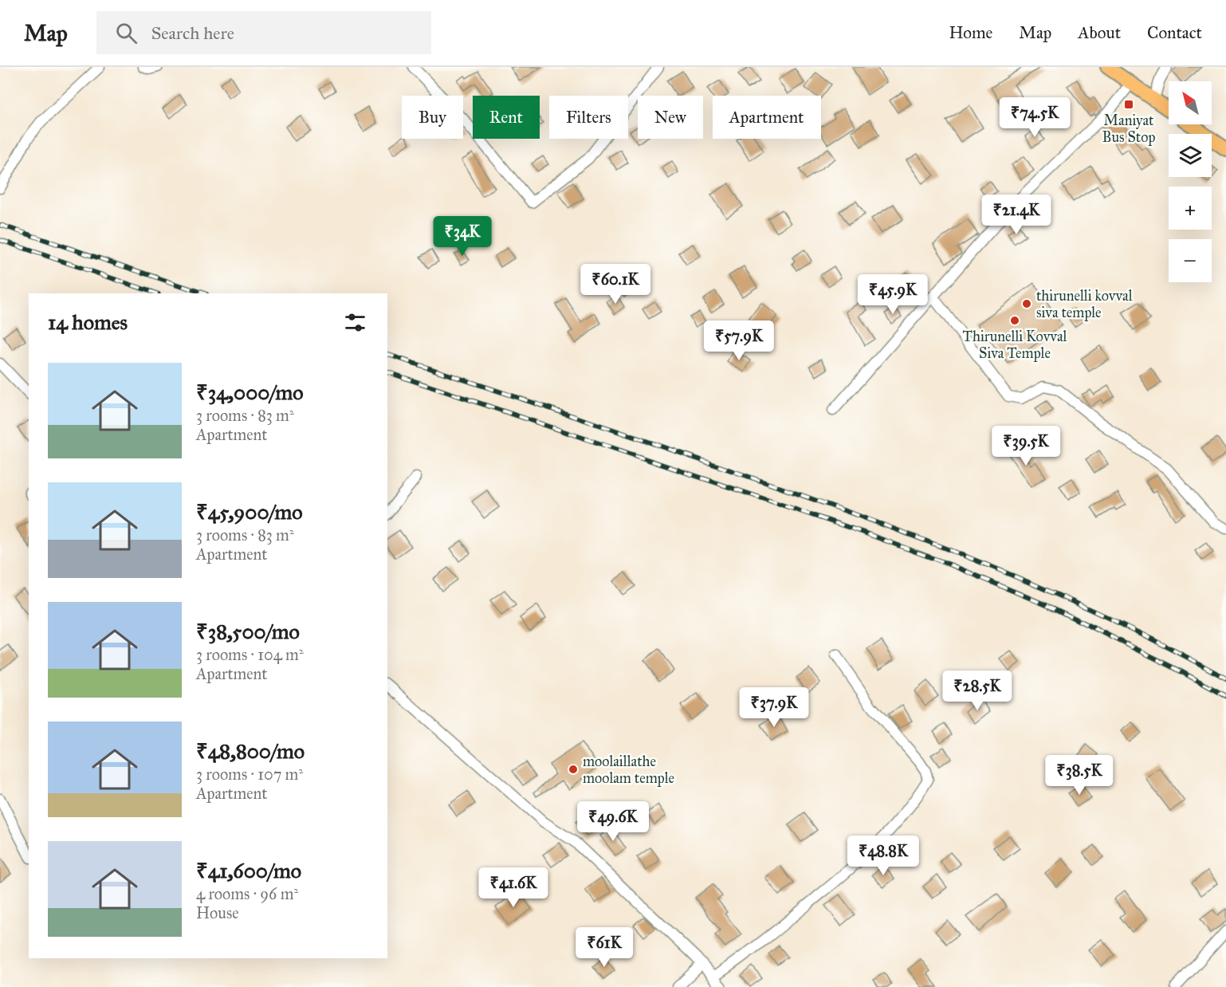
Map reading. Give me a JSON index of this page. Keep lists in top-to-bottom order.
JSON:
{
  "places": {
    "transit": ["Maniyat Bus Stop"],
    "other": ["thirunelli kovval siva temple", "Thirunelli Kovval Siva Temple", "moolaillathe moolam temple"]
  },
  "north": "top left",
  "page": {
    "header": "Map",
    "search": "Search here",
    "nav": [
      "Home",
      "Map",
      "About",
      "Contact"
    ],
    "map_buttons": ["+", "−"],
    "chip": [
      "Buy",
      "Rent",
      "Filters",
      "New",
      "Apartment"
    ],
    "price": [
      "₹74.5K",
      "₹21.4K",
      "₹34K",
      "₹60.1K",
      "₹45.9K",
      "₹57.9K",
      "₹39.5K",
      "₹28.5K",
      "₹37.9K",
      "₹38.5K",
      "₹49.6K",
      "₹48.8K",
      "₹41.6K",
      "₹61K"
    ],
    "heading": "14 homes",
    "list": [
      {
        "name": "₹34,000/mo",
        "note": "3 rooms · 83 m² · Apartment"
      },
      {
        "name": "₹45,900/mo",
        "note": "3 rooms · 83 m² · Apartment"
      },
      {
        "name": "₹38,500/mo",
        "note": "3 rooms · 104 m² · Apartment"
      },
      {
        "name": "₹48,800/mo",
        "note": "3 rooms · 107 m² · Apartment"
      },
      {
        "name": "₹41,600/mo",
        "note": "4 rooms · 96 m² · House"
      }
    ]
  }
}
